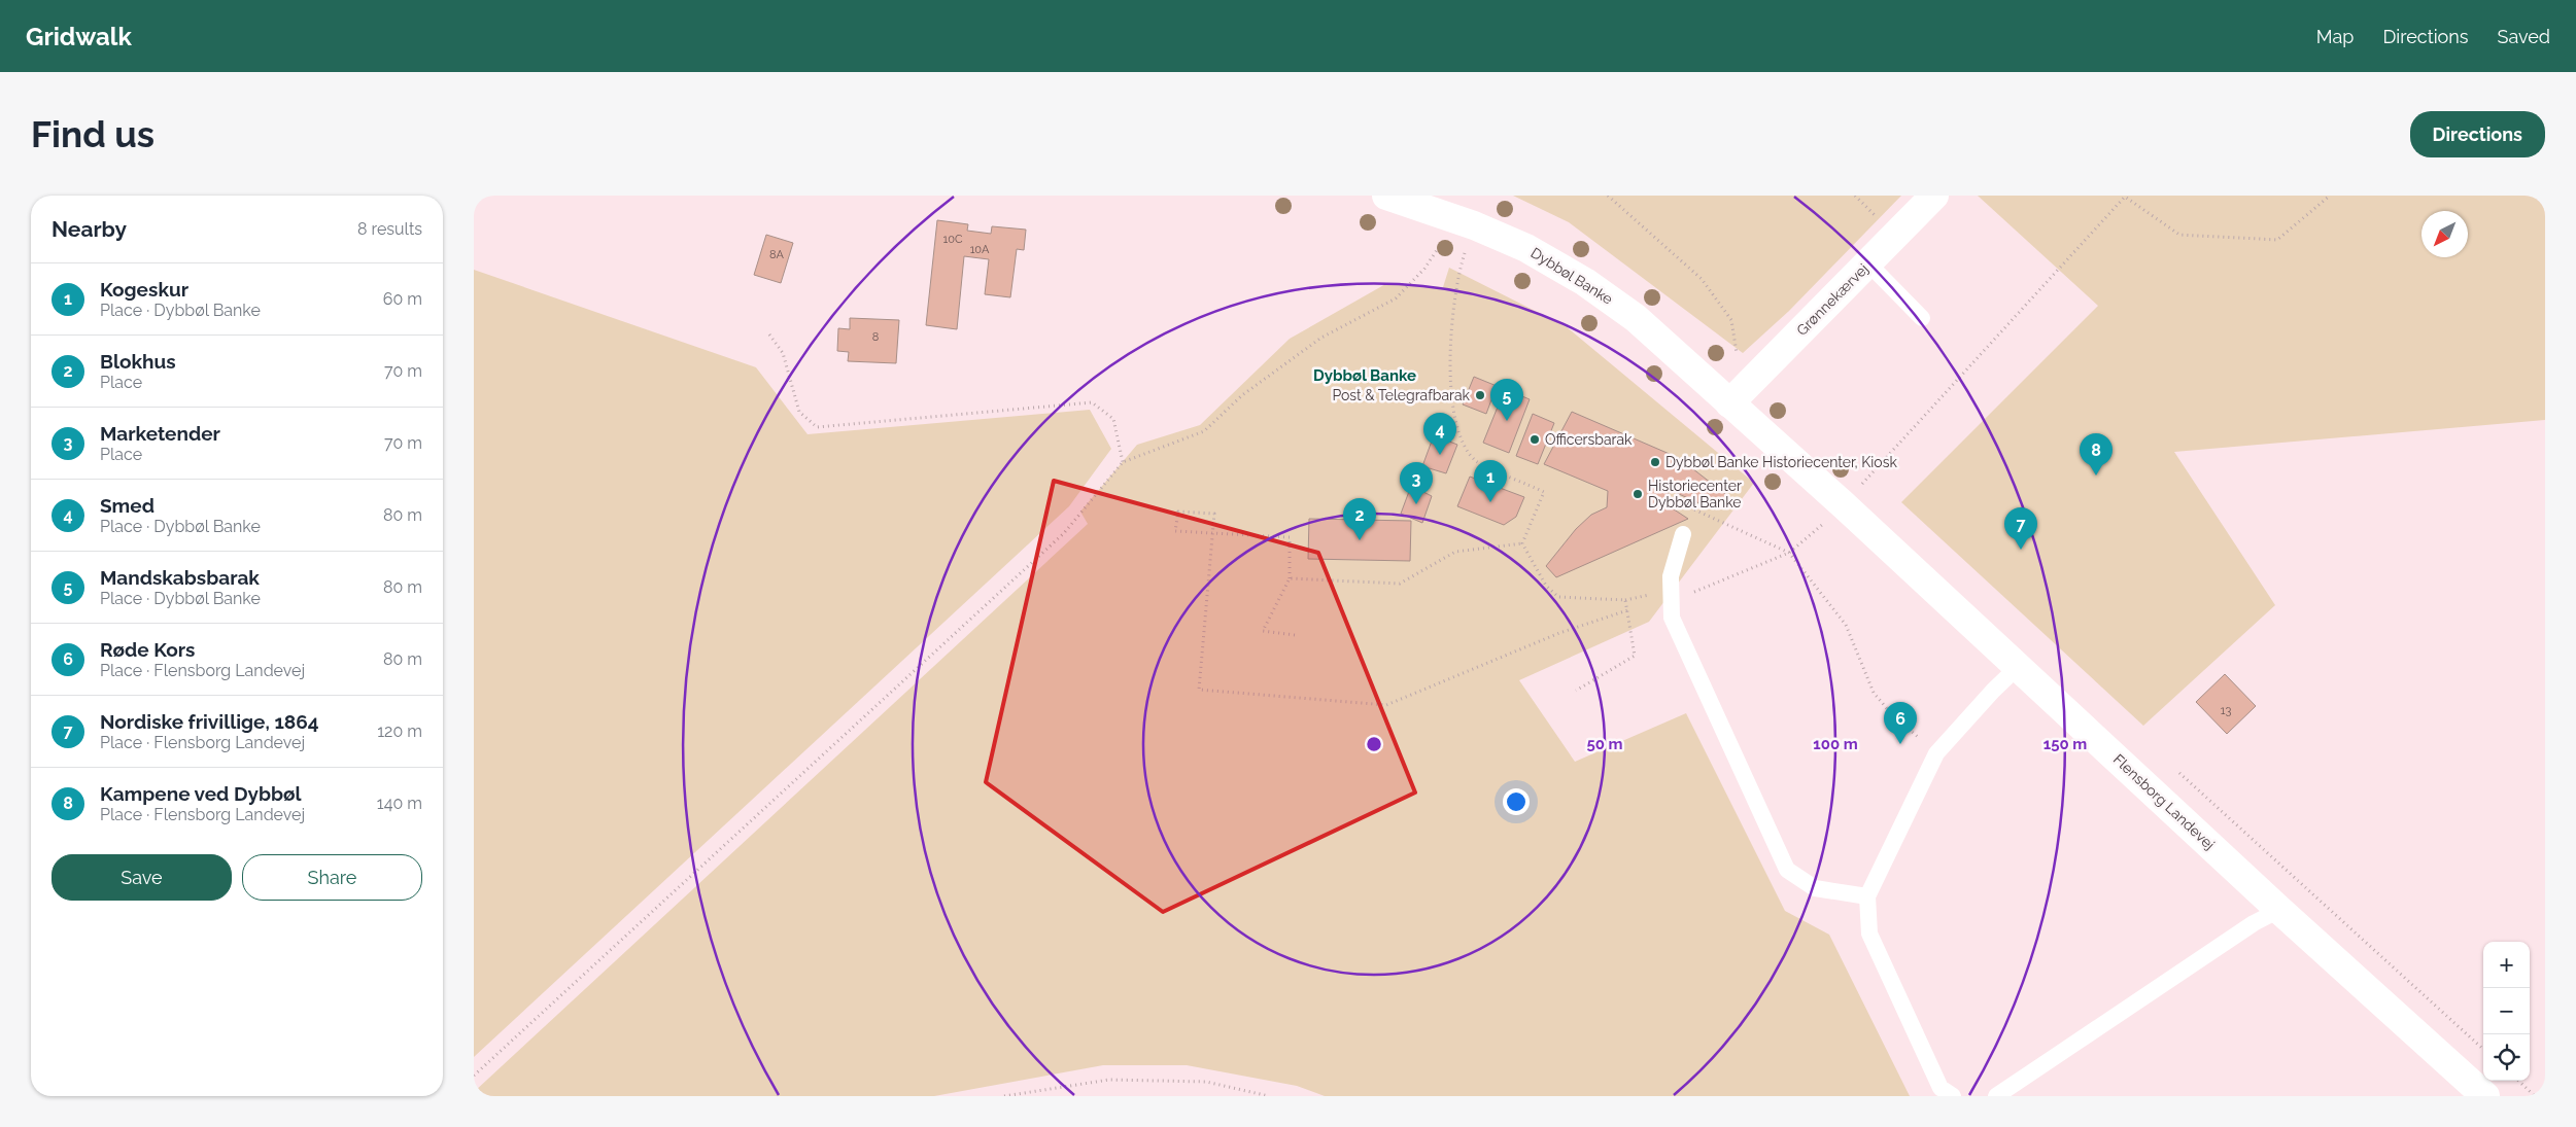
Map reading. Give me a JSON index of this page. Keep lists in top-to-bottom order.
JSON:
{
  "streets": {
    "street": ["Dybbøl Banke", "Grønnekærvej", "Flensborg Landevej"]
  },
  "crossings": [
    ["Dybbøl Banke", "Grønnekærvej"],
    ["Dybbøl Banke", "Flensborg Landevej"],
    ["Grønnekærvej", "Flensborg Landevej"]
  ],
  "districts": ["Dybbøl Banke"],
  "places": [
    "Post & Telegrafbarak",
    "Officersbarak",
    "Dybbøl Banke Historiecenter, Kiosk",
    "Historiecenter Dybbøl Banke"
  ],
  "house_numbers": [
    "10C",
    "10A",
    "8A",
    "8",
    "13"
  ],
  "north": "bottom left",
  "page": {
    "header": "Gridwalk",
    "nav": ["Map", "Directions", "Saved"],
    "buttons": [
      "Directions",
      ["Save", "Share"]
    ],
    "title": "Find us",
    "heading": ["Nearby", "8 results"],
    "list": [
      {
        "mark": "1",
        "name": "Kogeskur",
        "note": "Place · Dybbøl Banke",
        "value": "60 m"
      },
      {
        "mark": "2",
        "name": "Blokhus",
        "note": "Place",
        "value": "70 m"
      },
      {
        "mark": "3",
        "name": "Marketender",
        "note": "Place",
        "value": "70 m"
      },
      {
        "mark": "4",
        "name": "Smed",
        "note": "Place · Dybbøl Banke",
        "value": "80 m"
      },
      {
        "mark": "5",
        "name": "Mandskabsbarak",
        "note": "Place · Dybbøl Banke",
        "value": "80 m"
      },
      {
        "mark": "6",
        "name": "Røde Kors",
        "note": "Place · Flensborg Landevej",
        "value": "80 m"
      },
      {
        "mark": "7",
        "name": "Nordiske frivillige, 1864",
        "note": "Place · Flensborg Landevej",
        "value": "120 m"
      },
      {
        "mark": "8",
        "name": "Kampene ved Dybbøl",
        "note": "Place · Flensborg Landevej",
        "value": "140 m"
      }
    ],
    "pins": [
      "5",
      "4",
      "8",
      "1",
      "3",
      "2",
      "7",
      "6"
    ],
    "map_buttons": ["+", "−"]
  },
  "rings": ["50 m", "100 m", "150 m"]
}
